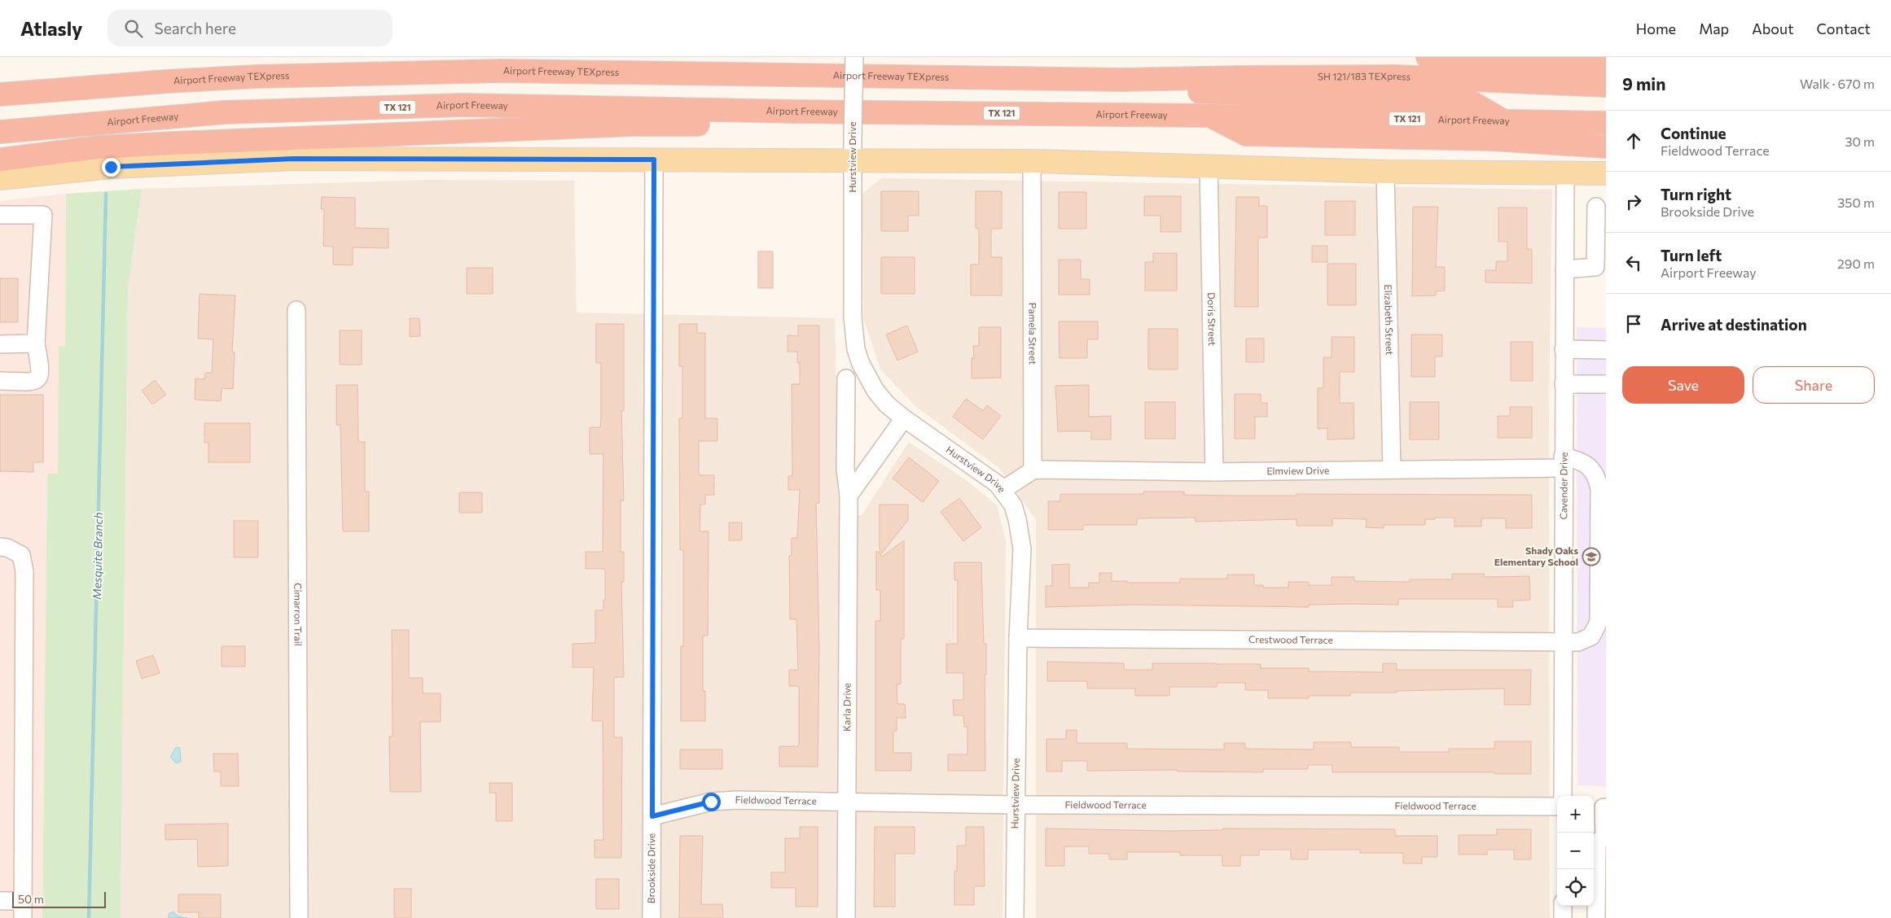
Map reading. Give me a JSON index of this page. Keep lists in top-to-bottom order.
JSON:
{
  "streets": {
    "highway": [
      "Airport Freeway TEXpress",
      "SH 121/183 TEXpress",
      "Airport Freeway",
      "TX 121"
    ],
    "street": [
      "Hurstview Drive",
      "Doris Street",
      "Elizabeth Street",
      "Pamela Street",
      "Elmview Drive",
      "Cavender Drive",
      "Cimarron Trail",
      "Crestwood Terrace",
      "Karla Drive",
      "Fieldwood Terrace",
      "Brookside Drive"
    ]
  },
  "crossings": [
    ["Airport Freeway TEXpress", "SH 121/183 TEXpress"],
    ["Hurstview Drive", "Crestwood Terrace"],
    ["Hurstview Drive", "Fieldwood Terrace"],
    ["Doris Street", "Elmview Drive"],
    ["Elizabeth Street", "Elmview Drive"],
    ["Pamela Street", "Elmview Drive"],
    ["Elmview Drive", "Cavender Drive"],
    ["Elmview Drive", "Crestwood Terrace"],
    ["Cavender Drive", "Crestwood Terrace"],
    ["Karla Drive", "Fieldwood Terrace"],
    ["Fieldwood Terrace", "Brookside Drive"]
  ],
  "water": ["Mesquite Branch"],
  "places": {
    "school or university": ["Shady Oaks Elementary School"]
  },
  "scale_bar": "50 m",
  "page": {
    "header": "Atlasly",
    "search": "Search here",
    "nav": [
      "Home",
      "Map",
      "About",
      "Contact"
    ],
    "heading": ["9 min", "Walk · 670 m"],
    "list": [
      ["Continue", "Fieldwood Terrace", "30 m"],
      ["Turn right", "Brookside Drive", "350 m"],
      ["Turn left", "Airport Freeway", "290 m"],
      "Arrive at destination"
    ],
    "buttons": ["Save", "Share"],
    "map_buttons": ["+", "−"],
    "scale": "50 m"
  }
}
